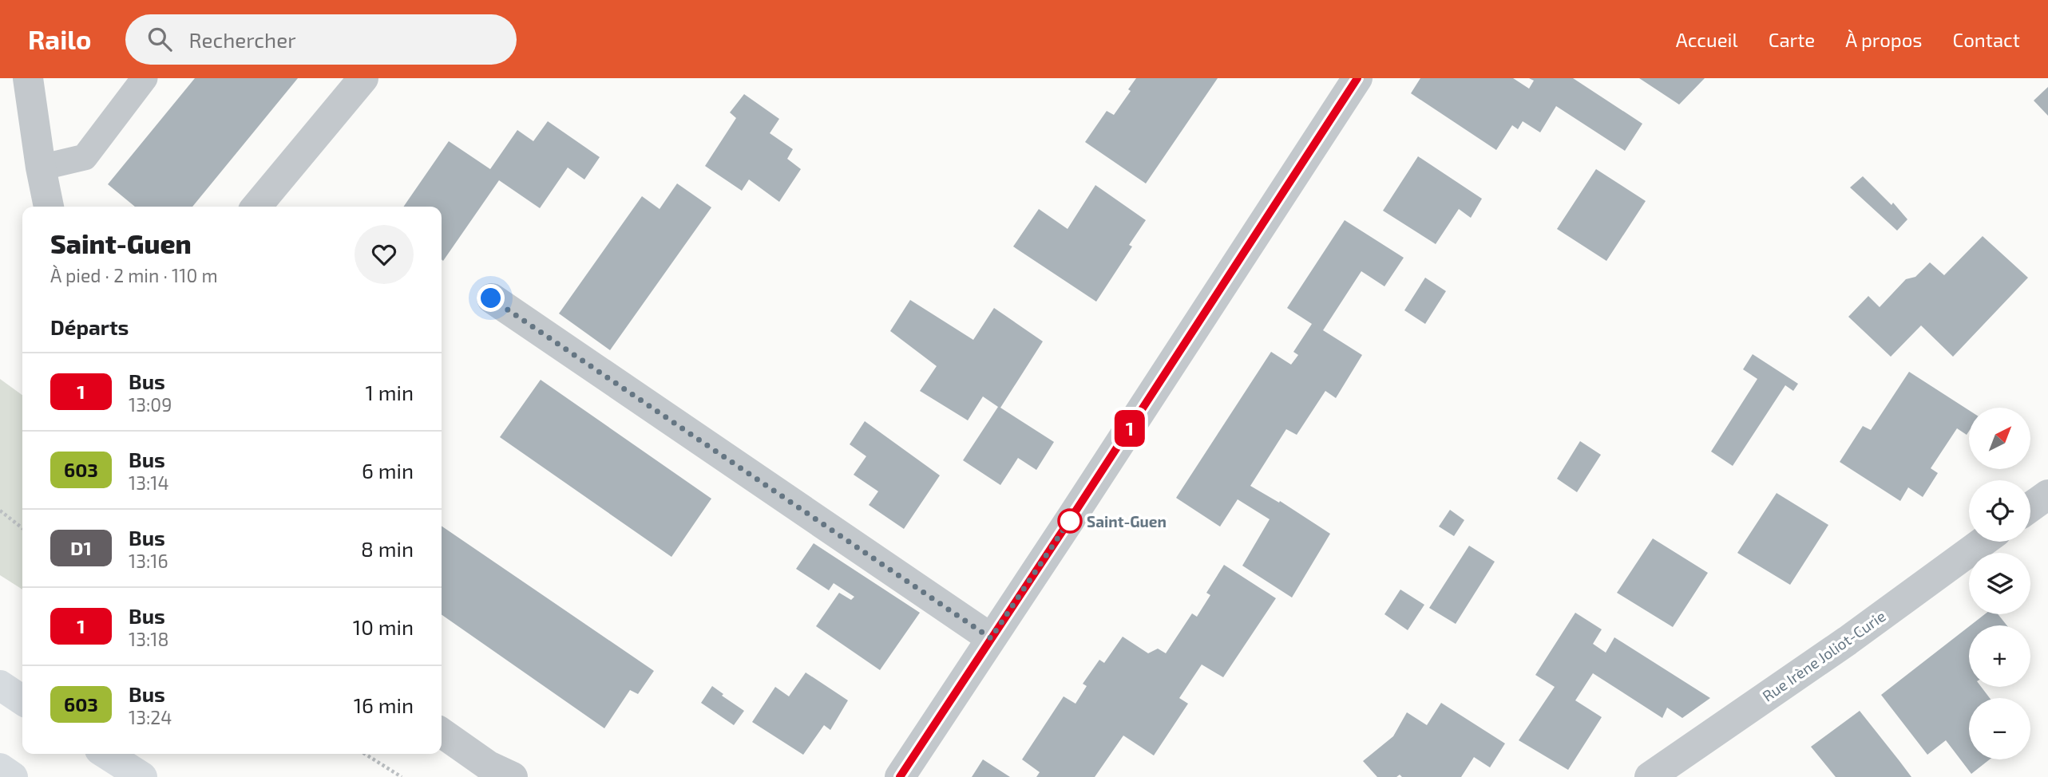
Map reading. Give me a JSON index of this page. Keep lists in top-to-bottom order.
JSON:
{
  "streets": {
    "street": ["Rue Irène Joliot-Curie"]
  },
  "places": ["Saint-Guen"],
  "lines": ["bus line 1"],
  "north": "top right",
  "page": {
    "header": "Railo",
    "search": "Rechercher",
    "nav": [
      "Accueil",
      "Carte",
      "À propos",
      "Contact"
    ],
    "on_map": "1",
    "heading": [
      ["Saint-Guen", "À pied · 2 min · 110 m"],
      "Départs"
    ],
    "list": [
      {
        "mark": "1",
        "name": "Bus",
        "note": "13:09",
        "value": "1 min"
      },
      {
        "mark": "603",
        "name": "Bus",
        "note": "13:14",
        "value": "6 min"
      },
      {
        "mark": "D1",
        "name": "Bus",
        "note": "13:16",
        "value": "8 min"
      },
      {
        "mark": "1",
        "name": "Bus",
        "note": "13:18",
        "value": "10 min"
      },
      {
        "mark": "603",
        "name": "Bus",
        "note": "13:24",
        "value": "16 min"
      }
    ],
    "map_buttons": ["+", "−"]
  }
}
